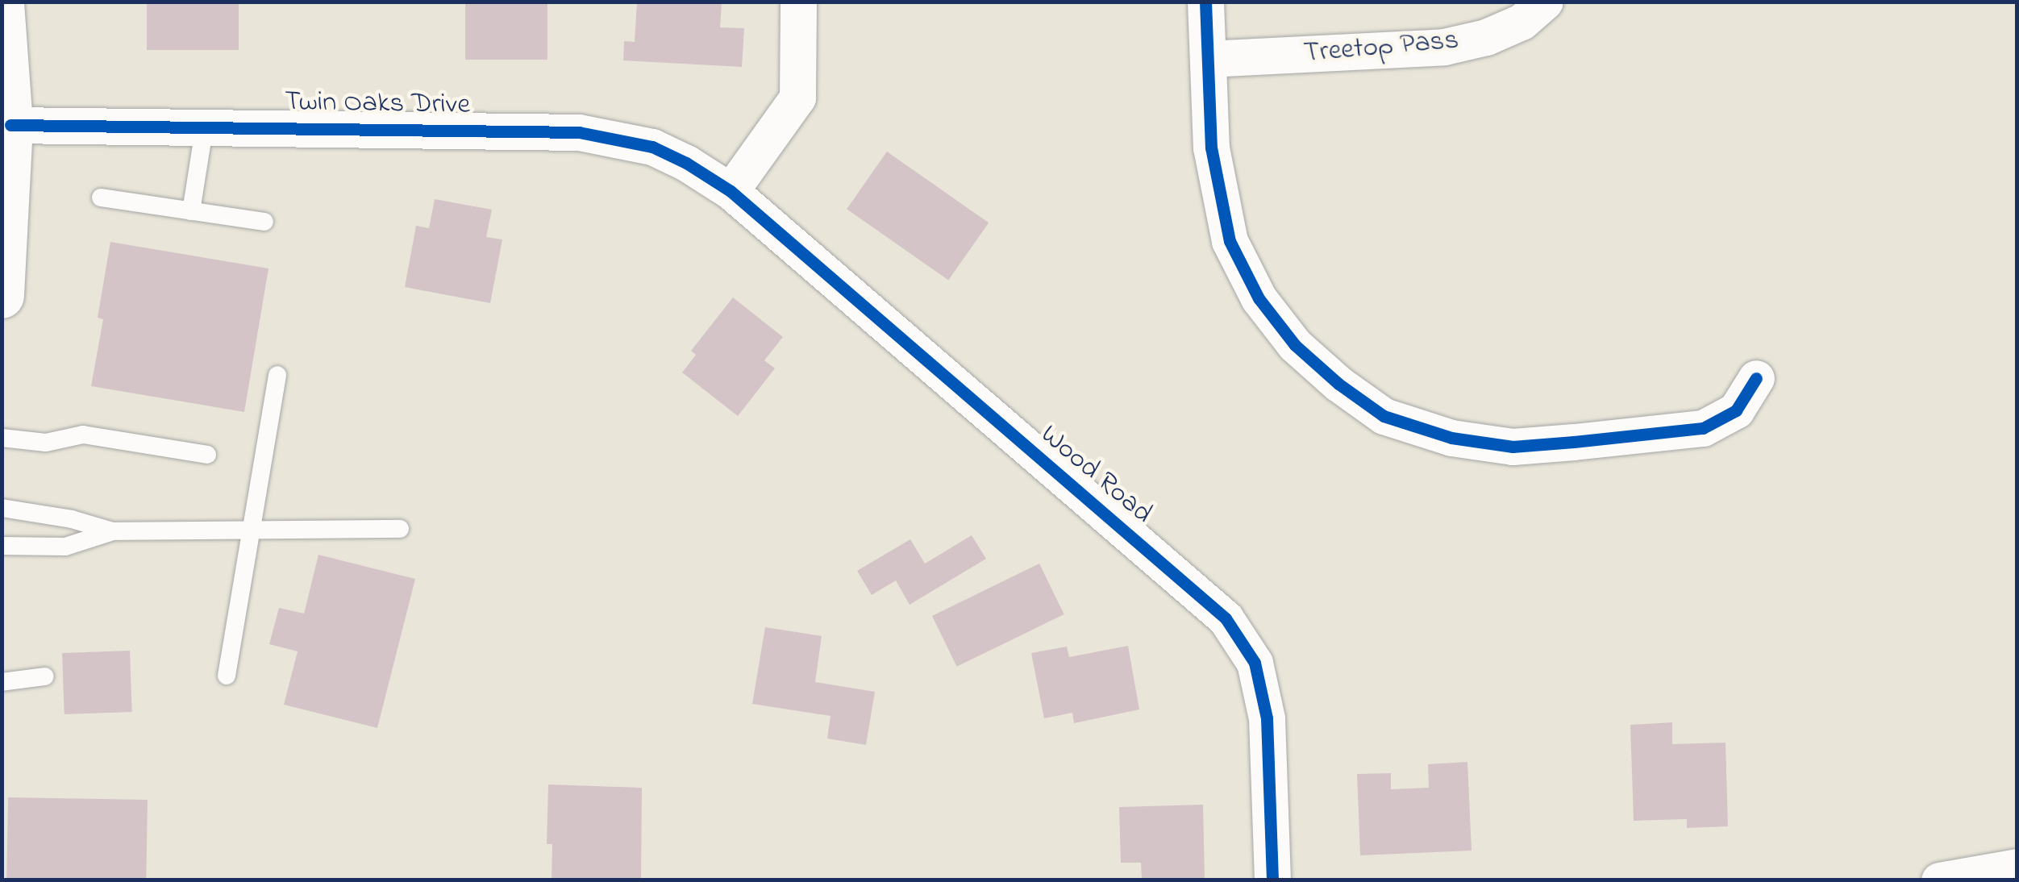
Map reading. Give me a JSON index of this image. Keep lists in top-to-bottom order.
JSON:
{
  "streets": {
    "street": ["Treetop Pass", "Twin Oaks Drive", "Wood Road"]
  },
  "crossings": [
    ["Twin Oaks Drive", "Wood Road"]
  ]
}
